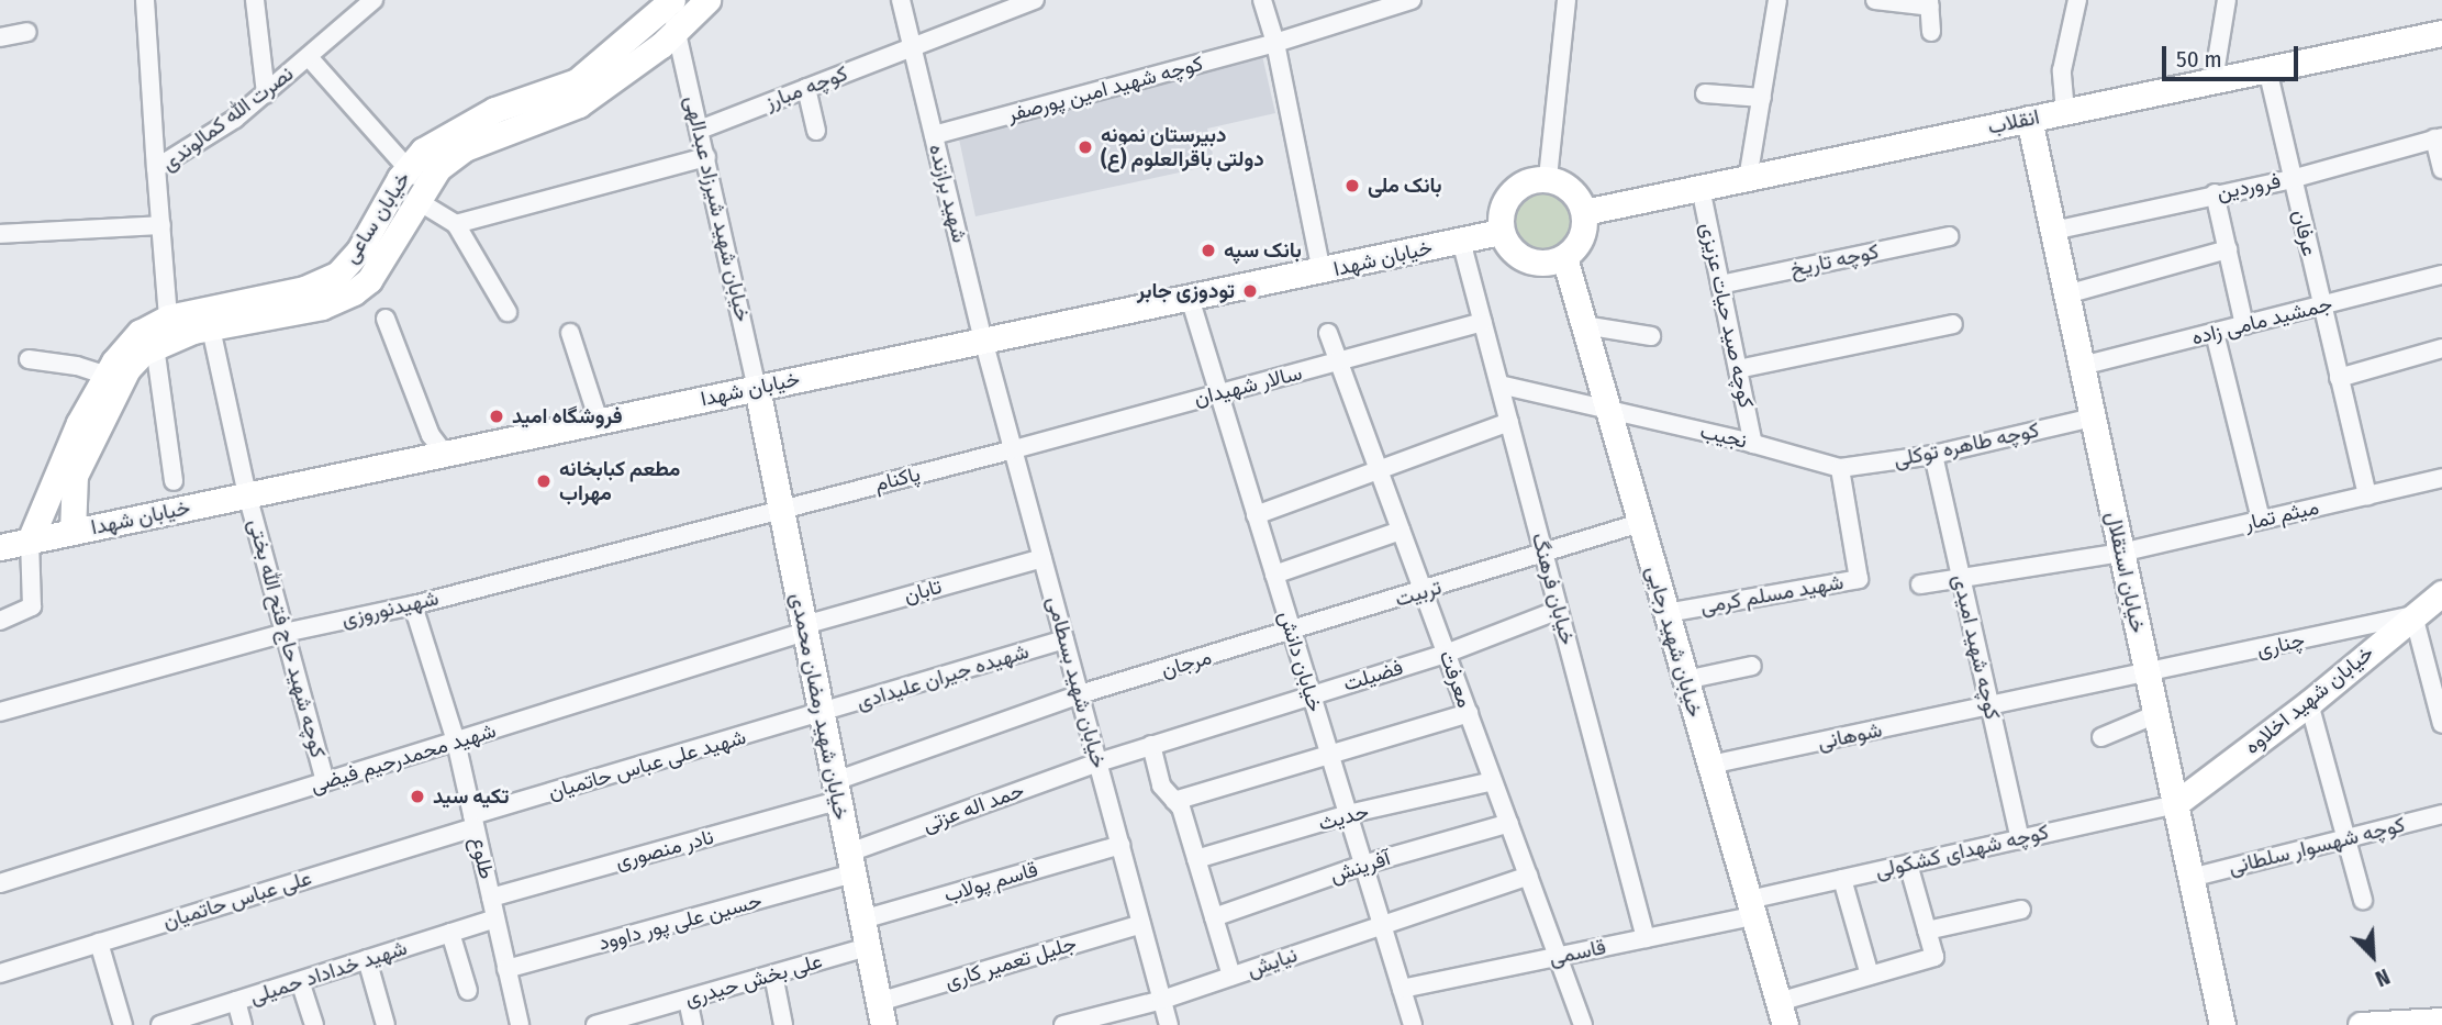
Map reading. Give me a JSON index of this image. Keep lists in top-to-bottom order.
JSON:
{
  "streets": {
    "street": [
      "کوچه مبارز",
      "کوچه شهید امین پورصفر",
      "نصرت الله کمالوندی",
      "انقلاب",
      "فروردین",
      "شهید برازنده",
      "خیابان شهید شیرزاد عبدالهی",
      "خیابان ساعی",
      "عرفان",
      "خیابان شهدا",
      "کوچه تاریخ",
      "کوچه صید حیات عزیزی",
      "جمشید مامی زاده",
      "سالار شهیدان",
      "نجیب",
      "کوچه طاهره توکلی",
      "پاکنام",
      "میثم تمار",
      "خیابان استقلال",
      "خیابان فرهنگ",
      "تابان",
      "تربیت",
      "شهید مسلم کرمی",
      "شهیدنوروزی",
      "کوچه شهید حاج فتح الله بختی",
      "خیابان شهید رجایی",
      "چناری",
      "کوچه شهید امیدی",
      "خیابان دانش",
      "مرجان",
      "فضیلت",
      "شهیده جیران علیدادی",
      "معرفت",
      "خیابان شهید بسطامی",
      "خیابان شهید اخلاوه",
      "خیابان شهید رمضان محمدی",
      "شوهانی",
      "شهید محمدرحیم فیضی",
      "شهید علی عباس حاتمیان",
      "حمد اله عزتی",
      "حدیث",
      "کوچه شهسوار سلطانی",
      "نادر منصوری",
      "کوچه شهدای کشکولی",
      "طلوع",
      "آفرینش",
      "قاسم پولاب",
      "علی عباس حاتمیان",
      "حسین علی پور داوود",
      "قاسمی",
      "جلیل تعمیر کاری",
      "نیایش",
      "شهید خداداد حمیلی",
      "علی بخش حیدری"
    ]
  },
  "crossings": [
    ["کوچه مبارز", "شهید برازنده"],
    ["کوچه مبارز", "خیابان شهید شیرزاد عبدالهی"],
    ["کوچه شهید امین پورصفر", "شهید برازنده"],
    ["نصرت الله کمالوندی", "خیابان ساعی"],
    ["انقلاب", "عرفان"],
    ["انقلاب", "خیابان شهدا"],
    ["انقلاب", "کوچه صید حیات عزیزی"],
    ["انقلاب", "خیابان استقلال"],
    ["انقلاب", "خیابان شهید رجایی"],
    ["فروردین", "عرفان"],
    ["فروردین", "خیابان استقلال"],
    ["شهید برازنده", "خیابان شهدا"],
    ["شهید برازنده", "خیابان شهید بسطامی"],
    ["خیابان شهید شیرزاد عبدالهی", "خیابان ساعی"],
    ["خیابان شهید شیرزاد عبدالهی", "خیابان شهدا"],
    ["خیابان شهید شیرزاد عبدالهی", "خیابان شهید رمضان محمدی"],
    ["خیابان ساعی", "خیابان شهدا"],
    ["خیابان ساعی", "کوچه شهید حاج فتح الله بختی"],
    ["عرفان", "جمشید مامی زاده"],
    ["عرفان", "میثم تمار"],
    ["خیابان شهدا", "خیابان فرهنگ"],
    ["خیابان شهدا", "کوچه شهید حاج فتح الله بختی"],
    ["خیابان شهدا", "خیابان شهید رجایی"],
    ["خیابان شهدا", "خیابان دانش"],
    ["خیابان شهدا", "خیابان شهید بسطامی"],
    ["خیابان شهدا", "خیابان شهید رمضان محمدی"],
    ["کوچه تاریخ", "کوچه صید حیات عزیزی"],
    ["کوچه صید حیات عزیزی", "نجیب"],
    ["جمشید مامی زاده", "خیابان استقلال"],
    ["سالار شهیدان", "پاکنام"],
    ["سالار شهیدان", "خیابان فرهنگ"],
    ["سالار شهیدان", "خیابان دانش"],
    ["سالار شهیدان", "معرفت"],
    ["سالار شهیدان", "خیابان شهید بسطامی"],
    ["نجیب", "کوچه طاهره توکلی"],
    ["نجیب", "خیابان فرهنگ"],
    ["نجیب", "شهید مسلم کرمی"],
    ["نجیب", "خیابان شهید رجایی"],
    ["کوچه طاهره توکلی", "خیابان استقلال"],
    ["کوچه طاهره توکلی", "شهید مسلم کرمی"],
    ["کوچه طاهره توکلی", "کوچه شهید امیدی"],
    ["پاکنام", "شهیدنوروزی"],
    ["پاکنام", "خیابان شهید بسطامی"],
    ["پاکنام", "خیابان شهید رمضان محمدی"],
    ["میثم تمار", "خیابان استقلال"],
    ["میثم تمار", "کوچه شهید امیدی"],
    ["خیابان استقلال", "چناری"],
    ["خیابان استقلال", "خیابان شهید اخلاوه"],
    ["خیابان استقلال", "کوچه شهسوار سلطانی"],
    ["خیابان استقلال", "کوچه شهدای کشکولی"],
    ["خیابان فرهنگ", "تربیت"],
    ["خیابان فرهنگ", "فضیلت"],
    ["خیابان فرهنگ", "قاسمی"],
    ["تابان", "خیابان شهید بسطامی"],
    ["تابان", "خیابان شهید رمضان محمدی"],
    ["تابان", "شهید محمدرحیم فیضی"],
    ["تربیت", "خیابان شهید رجایی"],
    ["تربیت", "خیابان دانش"],
    ["تربیت", "مرجان"],
    ["تربیت", "معرفت"],
    ["شهید مسلم کرمی", "خیابان شهید رجایی"],
    ["شهیدنوروزی", "کوچه شهید حاج فتح الله بختی"],
    ["شهیدنوروزی", "خیابان شهید رمضان محمدی"],
    ["شهیدنوروزی", "طلوع"],
    ["کوچه شهید حاج فتح الله بختی", "شهید محمدرحیم فیضی"],
    ["خیابان شهید رجایی", "شوهانی"],
    ["خیابان شهید رجایی", "کوچه شهدای کشکولی"],
    ["خیابان شهید رجایی", "قاسمی"],
    ["چناری", "کوچه شهید امیدی"],
    ["چناری", "خیابان شهید اخلاوه"],
    ["چناری", "شوهانی"],
    ["کوچه شهید امیدی", "شوهانی"],
    ["کوچه شهید امیدی", "کوچه شهدای کشکولی"],
    ["خیابان دانش", "مرجان"],
    ["خیابان دانش", "فضیلت"],
    ["خیابان دانش", "حدیث"],
    ["خیابان دانش", "آفرینش"],
    ["خیابان دانش", "قاسمی"],
    ["خیابان دانش", "نیایش"],
    ["مرجان", "خیابان شهید بسطامی"],
    ["مرجان", "خیابان شهید رمضان محمدی"],
    ["مرجان", "نادر منصوری"],
    ["فضیلت", "معرفت"],
    ["فضیلت", "خیابان شهید بسطامی"],
    ["فضیلت", "حمد اله عزتی"],
    ["شهیده جیران علیدادی", "خیابان شهید بسطامی"],
    ["شهیده جیران علیدادی", "خیابان شهید رمضان محمدی"],
    ["شهیده جیران علیدادی", "شهید علی عباس حاتمیان"],
    ["معرفت", "حدیث"],
    ["معرفت", "آفرینش"],
    ["معرفت", "قاسمی"],
    ["معرفت", "نیایش"],
    ["خیابان شهید بسطامی", "حمد اله عزتی"],
    ["خیابان شهید بسطامی", "قاسم پولاب"],
    ["خیابان شهید بسطامی", "جلیل تعمیر کاری"],
    ["خیابان شهید بسطامی", "نیایش"],
    ["خیابان شهید اخلاوه", "کوچه شهدای کشکولی"],
    ["خیابان شهید رمضان محمدی", "شهید محمدرحیم فیضی"],
    ["خیابان شهید رمضان محمدی", "شهید علی عباس حاتمیان"],
    ["خیابان شهید رمضان محمدی", "حمد اله عزتی"],
    ["خیابان شهید رمضان محمدی", "نادر منصوری"],
    ["خیابان شهید رمضان محمدی", "قاسم پولاب"],
    ["خیابان شهید رمضان محمدی", "حسین علی پور داوود"],
    ["خیابان شهید رمضان محمدی", "جلیل تعمیر کاری"],
    ["خیابان شهید رمضان محمدی", "علی بخش حیدری"],
    ["شهید محمدرحیم فیضی", "طلوع"],
    ["شهید علی عباس حاتمیان", "طلوع"],
    ["شهید علی عباس حاتمیان", "علی عباس حاتمیان"],
    ["حمد اله عزتی", "حسین علی پور داوود"],
    ["نادر منصوری", "طلوع"],
    ["کوچه شهدای کشکولی", "قاسمی"],
    ["طلوع", "علی عباس حاتمیان"],
    ["طلوع", "حسین علی پور داوود"],
    ["طلوع", "شهید خداداد حمیلی"]
  ],
  "places": [
    "دبیرستان نمونه دولتی باقرالعلوم (ع)",
    "بانک ملی",
    "بانک سپه",
    "تودوزی جابر",
    "فروشگاه امید",
    "مطعم كبابخانه مهراب",
    "تکیه سید"
  ],
  "scale_bar": "50 m",
  "north": "bottom right"
}
